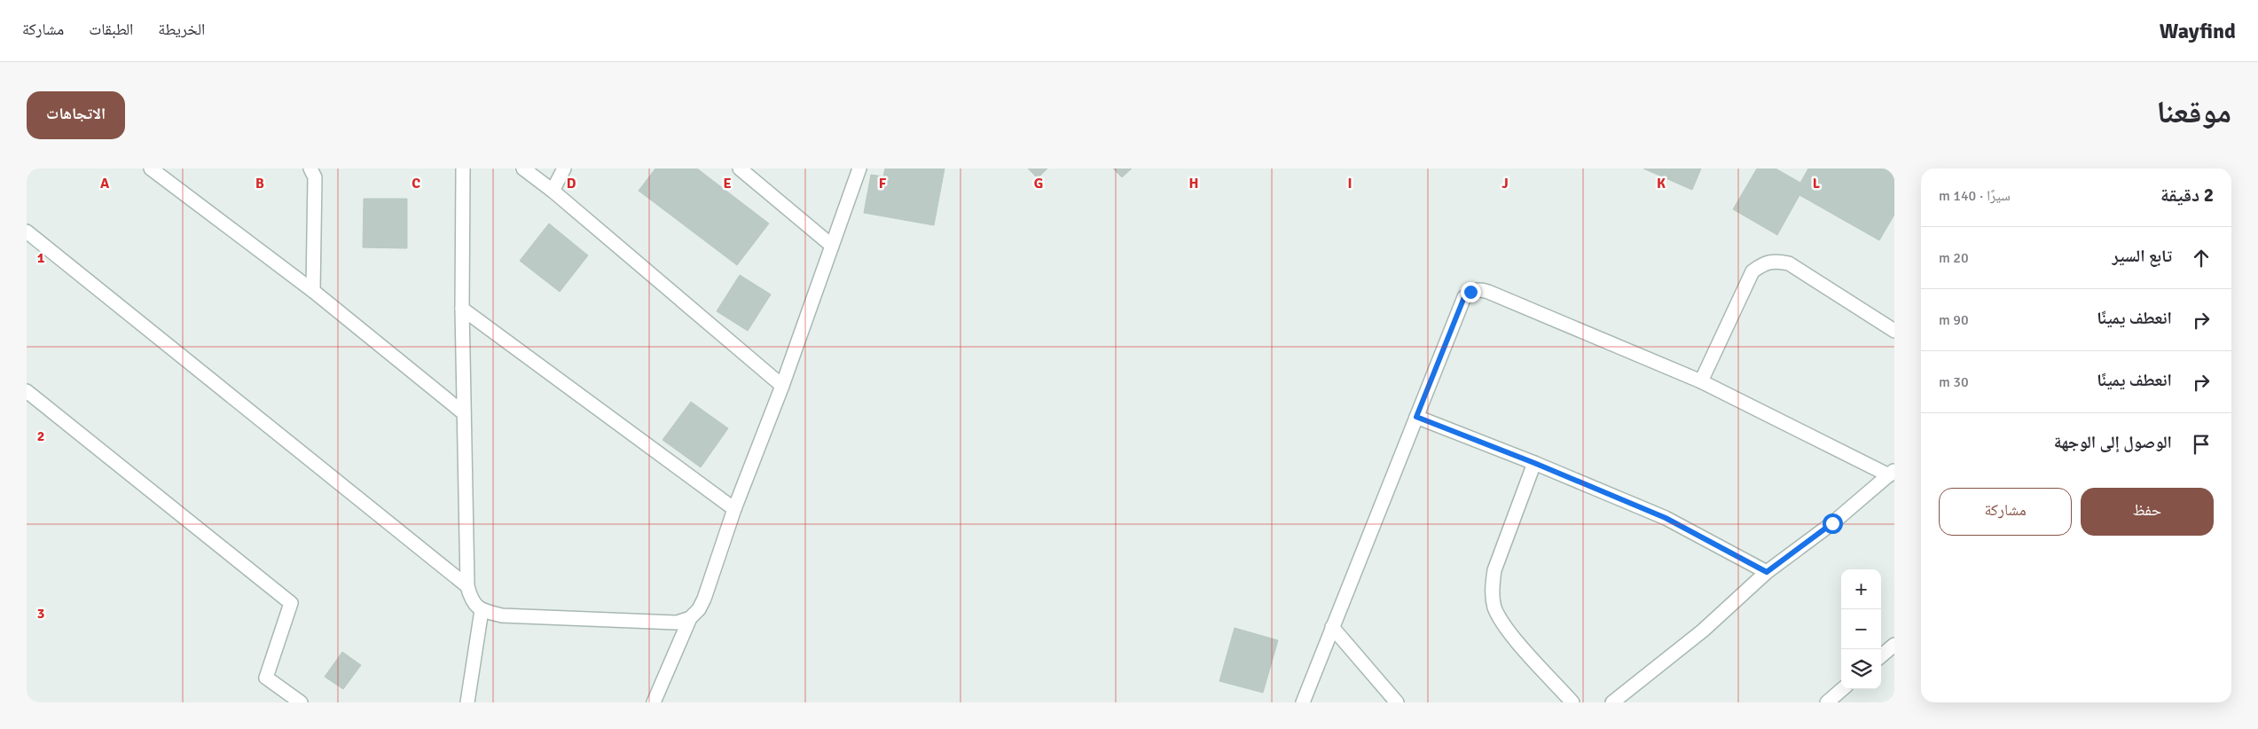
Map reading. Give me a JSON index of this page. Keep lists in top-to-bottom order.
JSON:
{
  "page": {
    "header": "Wayfind",
    "nav": ["الخريطة", "الطبقات", "مشاركة"],
    "title": "موقعنا",
    "buttons": [
      "الاتجاهات",
      ["حفظ", "مشاركة"]
    ],
    "heading": ["2 دقيقة", "سيرًا · 140 m"],
    "list": [
      ["تابع السير", "20 m"],
      ["انعطف يمينًا", "90 m"],
      ["انعطف يمينًا", "30 m"],
      "الوصول إلى الوجهة"
    ],
    "map_buttons": ["+", "−"]
  },
  "grid": {
    "columns": [
      "A",
      "B",
      "C",
      "D",
      "E",
      "F",
      "G",
      "H",
      "I",
      "J",
      "K",
      "L"
    ],
    "rows": ["1", "2", "3"]
  }
}
